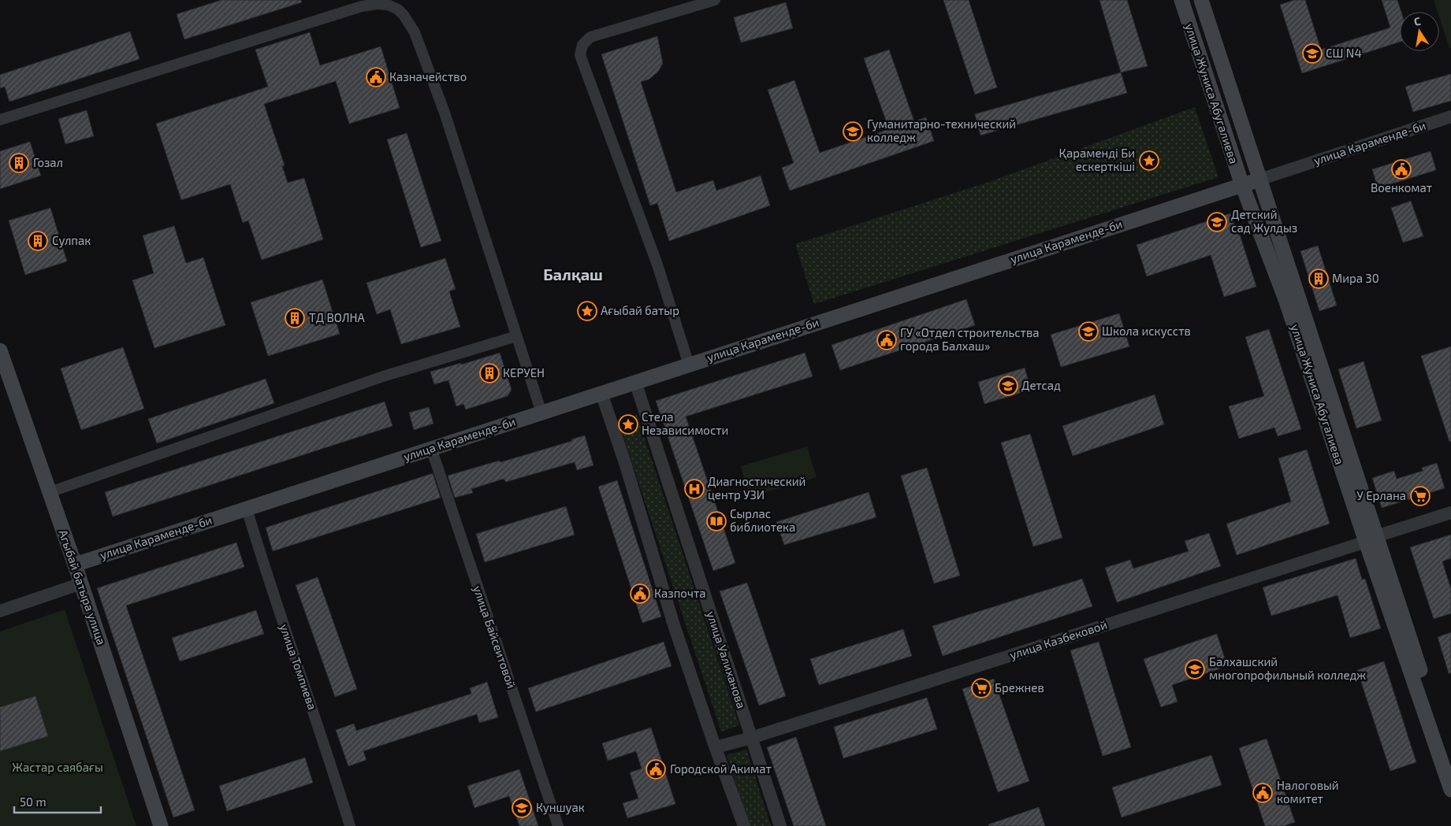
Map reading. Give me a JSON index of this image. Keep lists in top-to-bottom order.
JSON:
{
  "streets": {
    "main road": ["улица Жуниса Абугалиева", "улица Караменде-би", "Агыбай батыра улица"],
    "street": [
      "улица Байсеитовой",
      "улица Казбековой",
      "улица Уалиханова",
      "улица Томпиева"
    ]
  },
  "crossings": [
    ["улица Жуниса Абугалиева", "улица Караменде-би"],
    ["улица Жуниса Абугалиева", "улица Казбековой"],
    ["улица Караменде-би", "Агыбай батыра улица"],
    ["улица Караменде-би", "улица Байсеитовой"],
    ["улица Караменде-би", "улица Уалиханова"],
    ["улица Караменде-би", "улица Томпиева"],
    ["улица Казбековой", "улица Уалиханова"]
  ],
  "districts": ["Балқаш"],
  "parks": ["Жастар саябағы"],
  "places": {
    "school or university": [
      "СШ N4",
      "Гуманитарно-технический колледж",
      "Детский сад Жулдыз",
      "Школа искусств",
      "Детсад",
      "Балхашский многопрофильный колледж",
      "Куншуак"
    ],
    "public building": [
      "Казначейство",
      "Военкомат",
      "ГУ «Отдел строительства города Балхаш»",
      "Казпочта",
      "Городской Акимат",
      "Налоговый комитет"
    ],
    "place": ["Қараменді Би ескерткіші", "Ағыбай батыр", "Стела Независимости"],
    "building": [
      "Гозал",
      "Сулпак",
      "Мира 30",
      "ТД ВОЛНА",
      "КЕРУЕН"
    ],
    "hospital": ["Диагностический центр УЗИ"],
    "supermarket": ["У Ерлана", "Брежнев"],
    "library": ["Сырлас библиотека"]
  },
  "scale_bar": "50 m",
  "north": "top"
}
